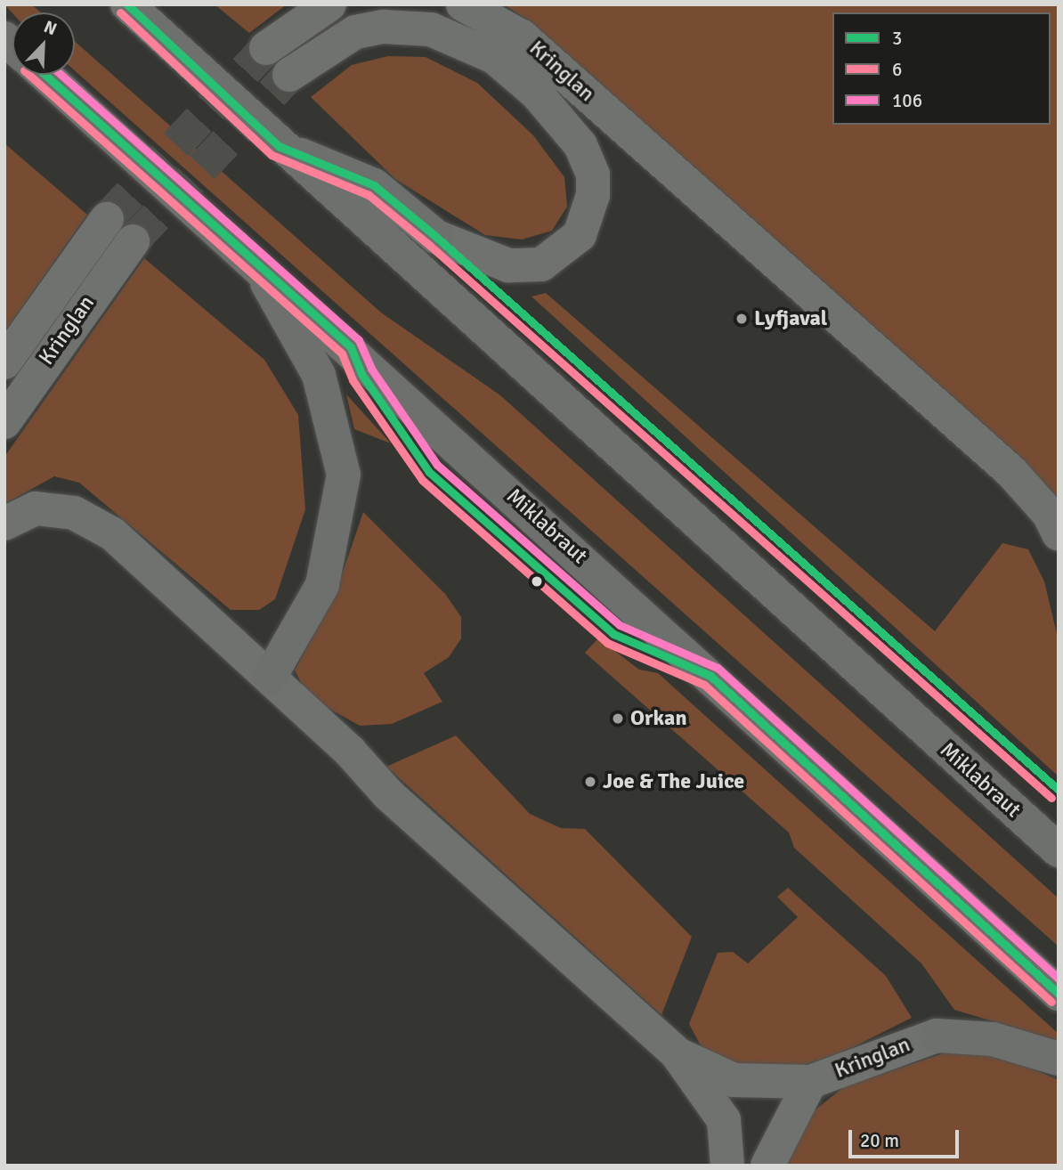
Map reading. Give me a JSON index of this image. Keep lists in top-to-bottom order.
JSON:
{
  "streets": {
    "highway": ["Miklabraut"],
    "street": ["Kringlan"]
  },
  "places": ["Lyfjaval", "Orkan", "Joe & The Juice"],
  "lines": ["transit line 3", "transit line 6", "transit line 106"],
  "legend": ["3", "6", "106"],
  "scale_bar": "20 m",
  "north": "top right"
}
